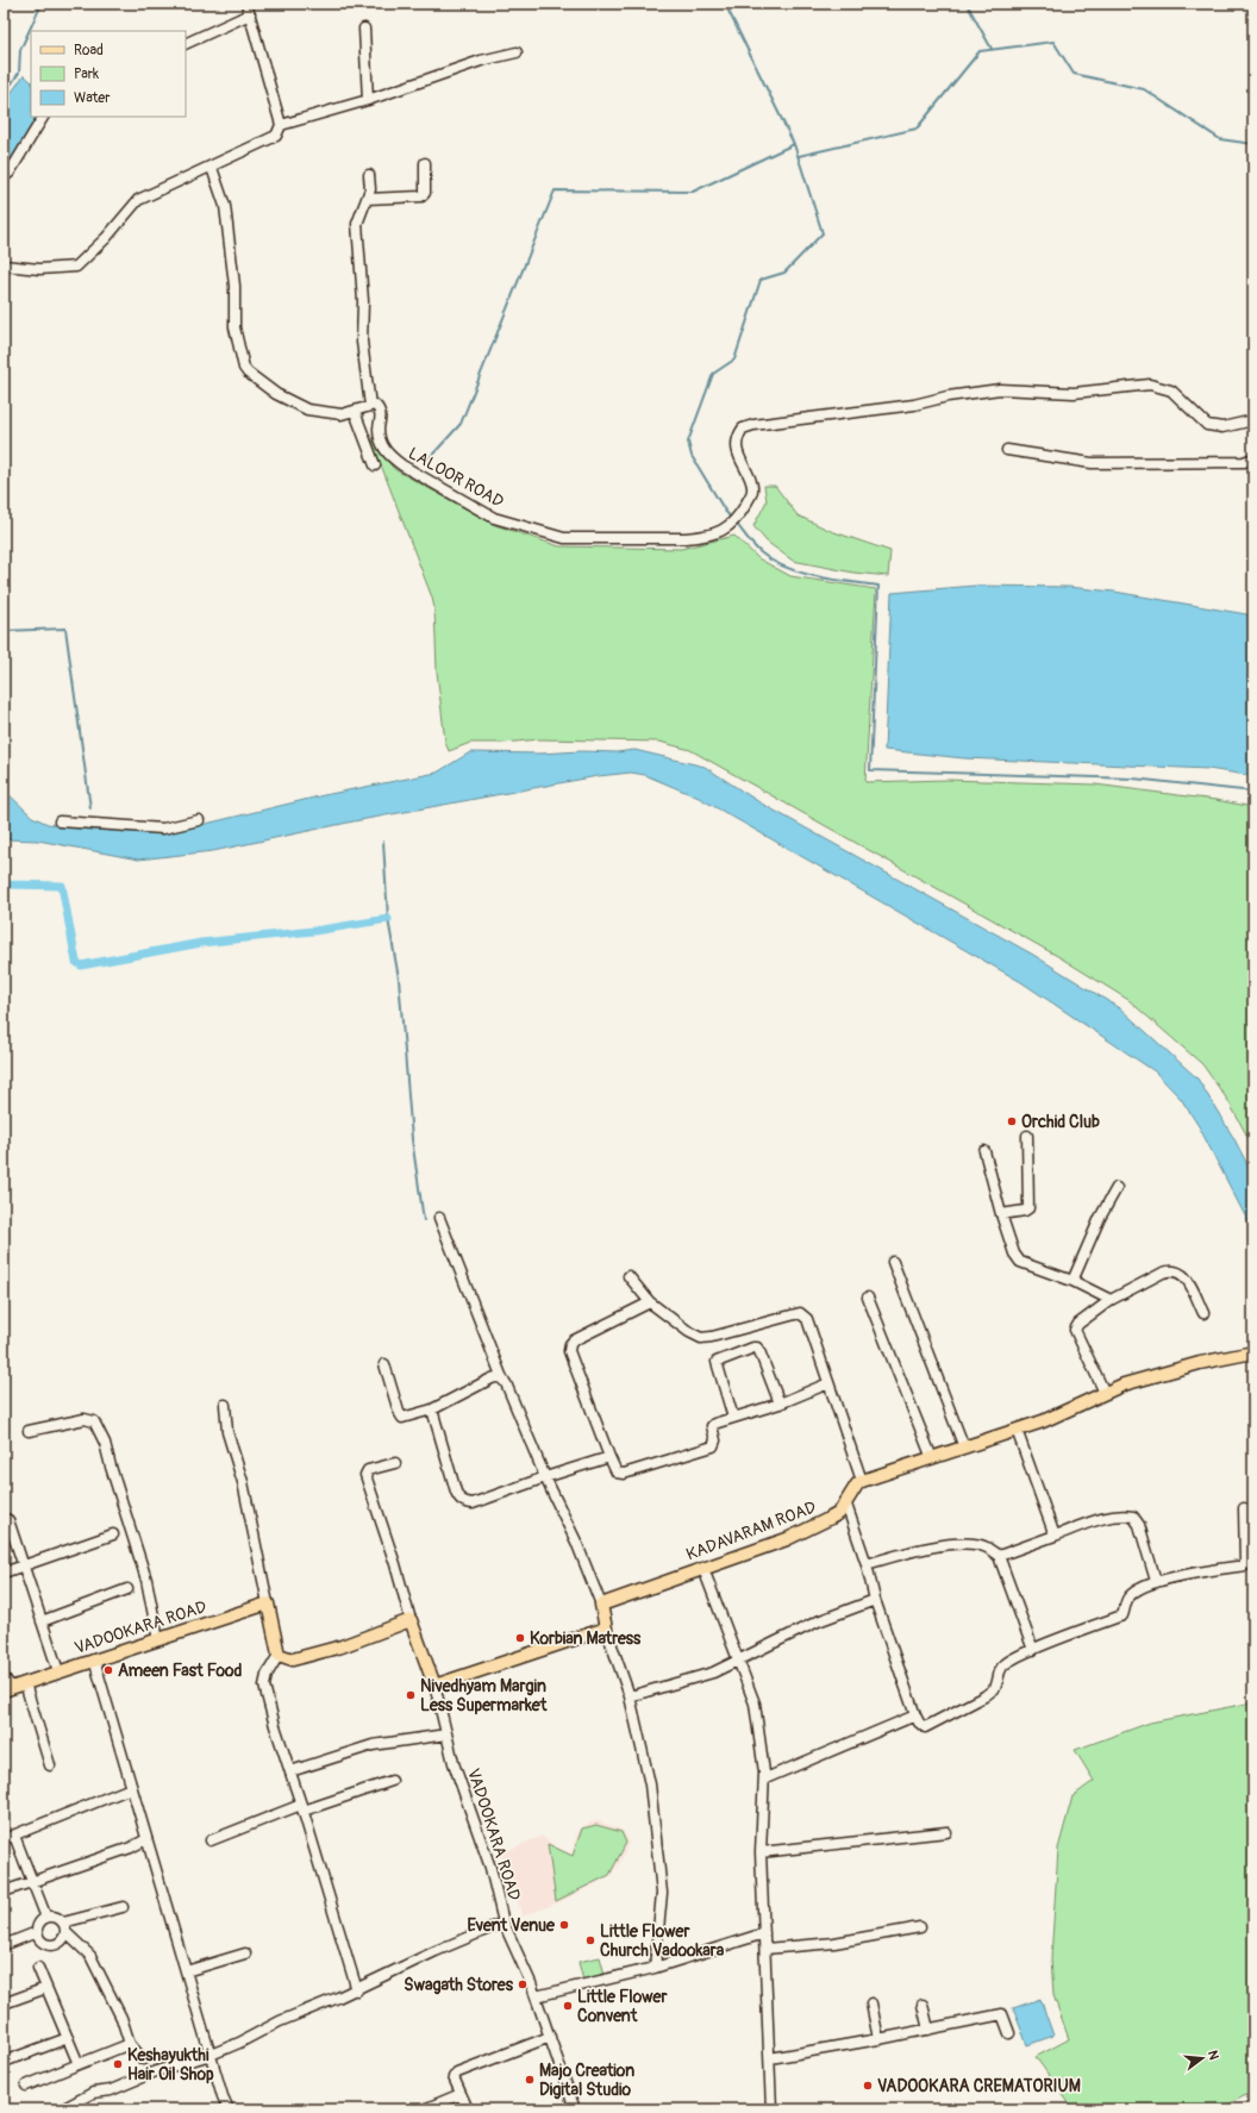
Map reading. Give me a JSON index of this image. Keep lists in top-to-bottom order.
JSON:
{
  "streets": {
    "main road": ["KADAVARAM ROAD", "VADOOKARA ROAD"],
    "street": ["LALOOR ROAD"]
  },
  "places": [
    "Orchid Club",
    "Korbian Matress",
    "Ameen Fast Food",
    "Nivedhyam Margin Less Supermarket",
    "Event Venue",
    "Little Flower Church Vadookara",
    "Swagath Stores",
    "Little Flower Convent",
    "Keshayukthi Hair Oil Shop",
    "Majo Creation Digital Studio",
    "VADOOKARA CREMATORIUM"
  ],
  "legend": ["Road", "Park", "Water"],
  "north": "right"
}
